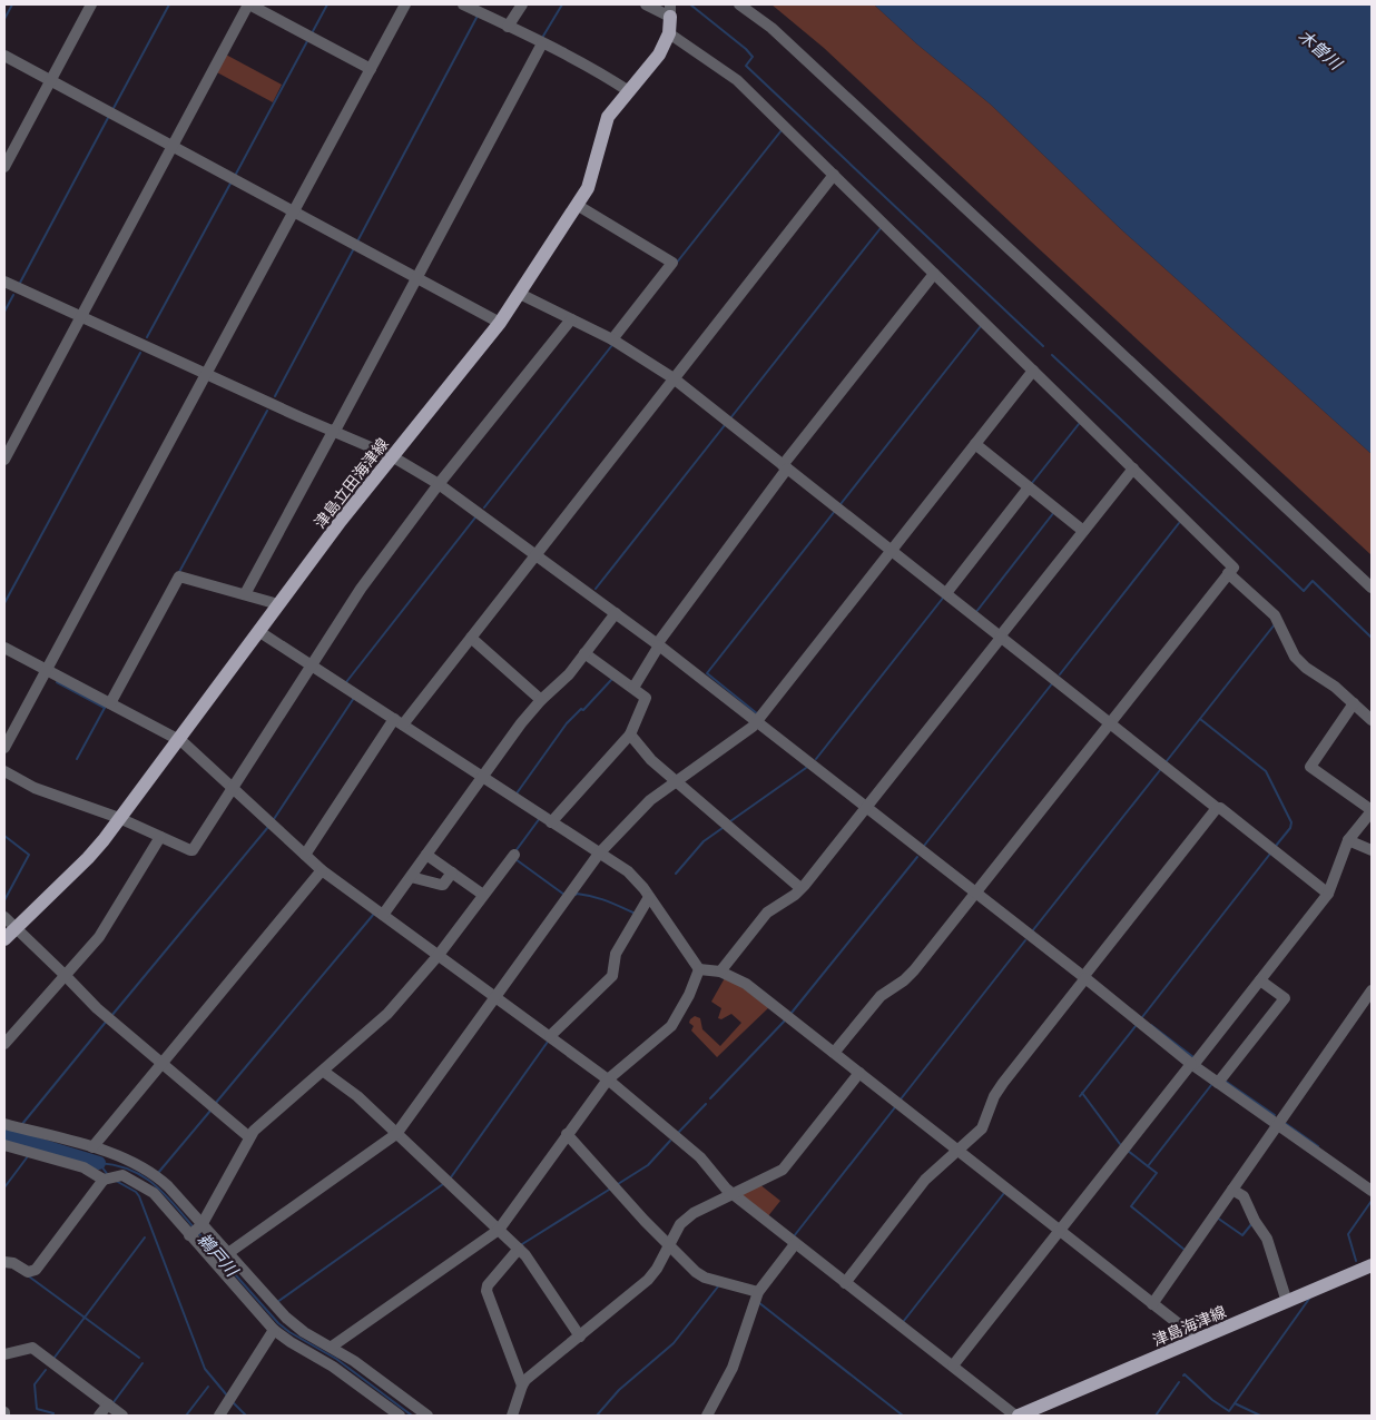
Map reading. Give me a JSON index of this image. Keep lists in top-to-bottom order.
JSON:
{
  "streets": {
    "main road": ["津島立田海津線", "津島海津線"]
  },
  "water": ["木曽川", "鵜戸川"]
}
